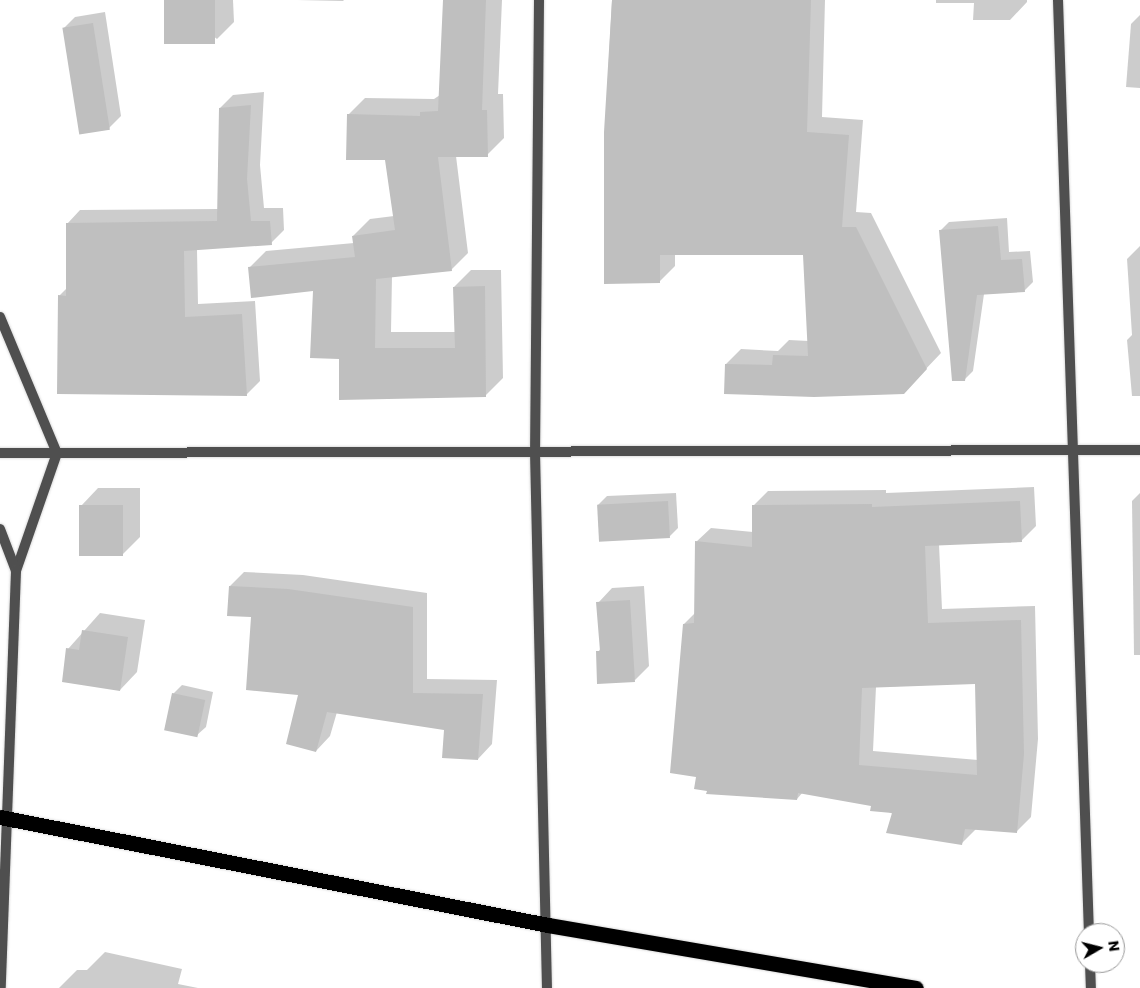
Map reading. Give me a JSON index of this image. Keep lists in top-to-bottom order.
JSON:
{
  "north": "right"
}
